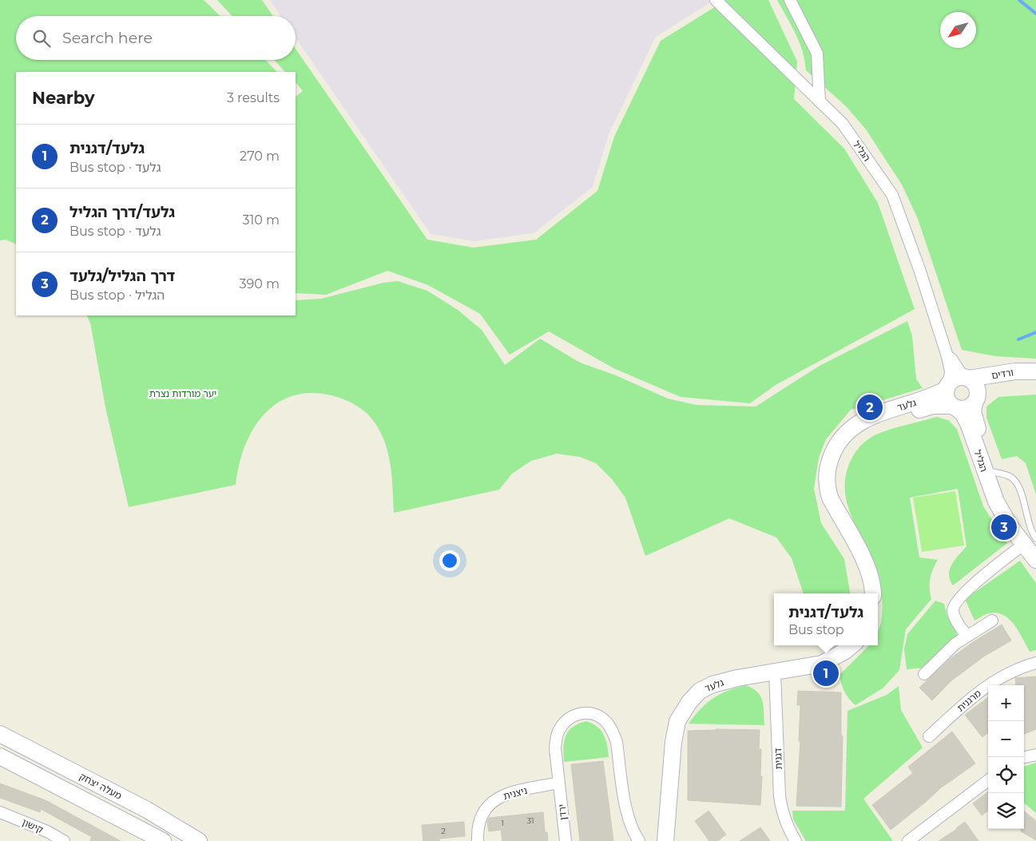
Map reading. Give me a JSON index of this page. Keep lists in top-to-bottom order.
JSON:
{
  "streets": {
    "street": [
      "הגליל",
      "ורדים",
      "גלעד",
      "מרגנית",
      "דגנית",
      "מעלה יצחק",
      "ניצנית",
      "ירדן",
      "קישון"
    ]
  },
  "crossings": [
    ["הגליל", "ורדים"],
    ["הגליל", "גלעד"],
    ["ורדים", "גלעד"],
    ["גלעד", "דגנית"],
    ["ניצנית", "ירדן"]
  ],
  "parks": ["יער מורדות נצרת"],
  "house_numbers": ["31", "1", "2"],
  "north": "bottom left",
  "page": {
    "search": "Search here",
    "heading": ["Nearby", "3 results"],
    "list": [
      {
        "mark": "1",
        "name": "גלעד/דגנית",
        "note": "Bus stop · גלעד",
        "value": "270 m"
      },
      {
        "mark": "2",
        "name": "גלעד/דרך הגליל",
        "note": "Bus stop · גלעד",
        "value": "310 m"
      },
      {
        "mark": "3",
        "name": "דרך הגליל/גלעד",
        "note": "Bus stop · הגליל",
        "value": "390 m"
      }
    ],
    "pins": ["2", "3", "1"],
    "popup": ["גלעד/דגנית", "Bus stop"],
    "map_buttons": ["+", "−"]
  }
}
